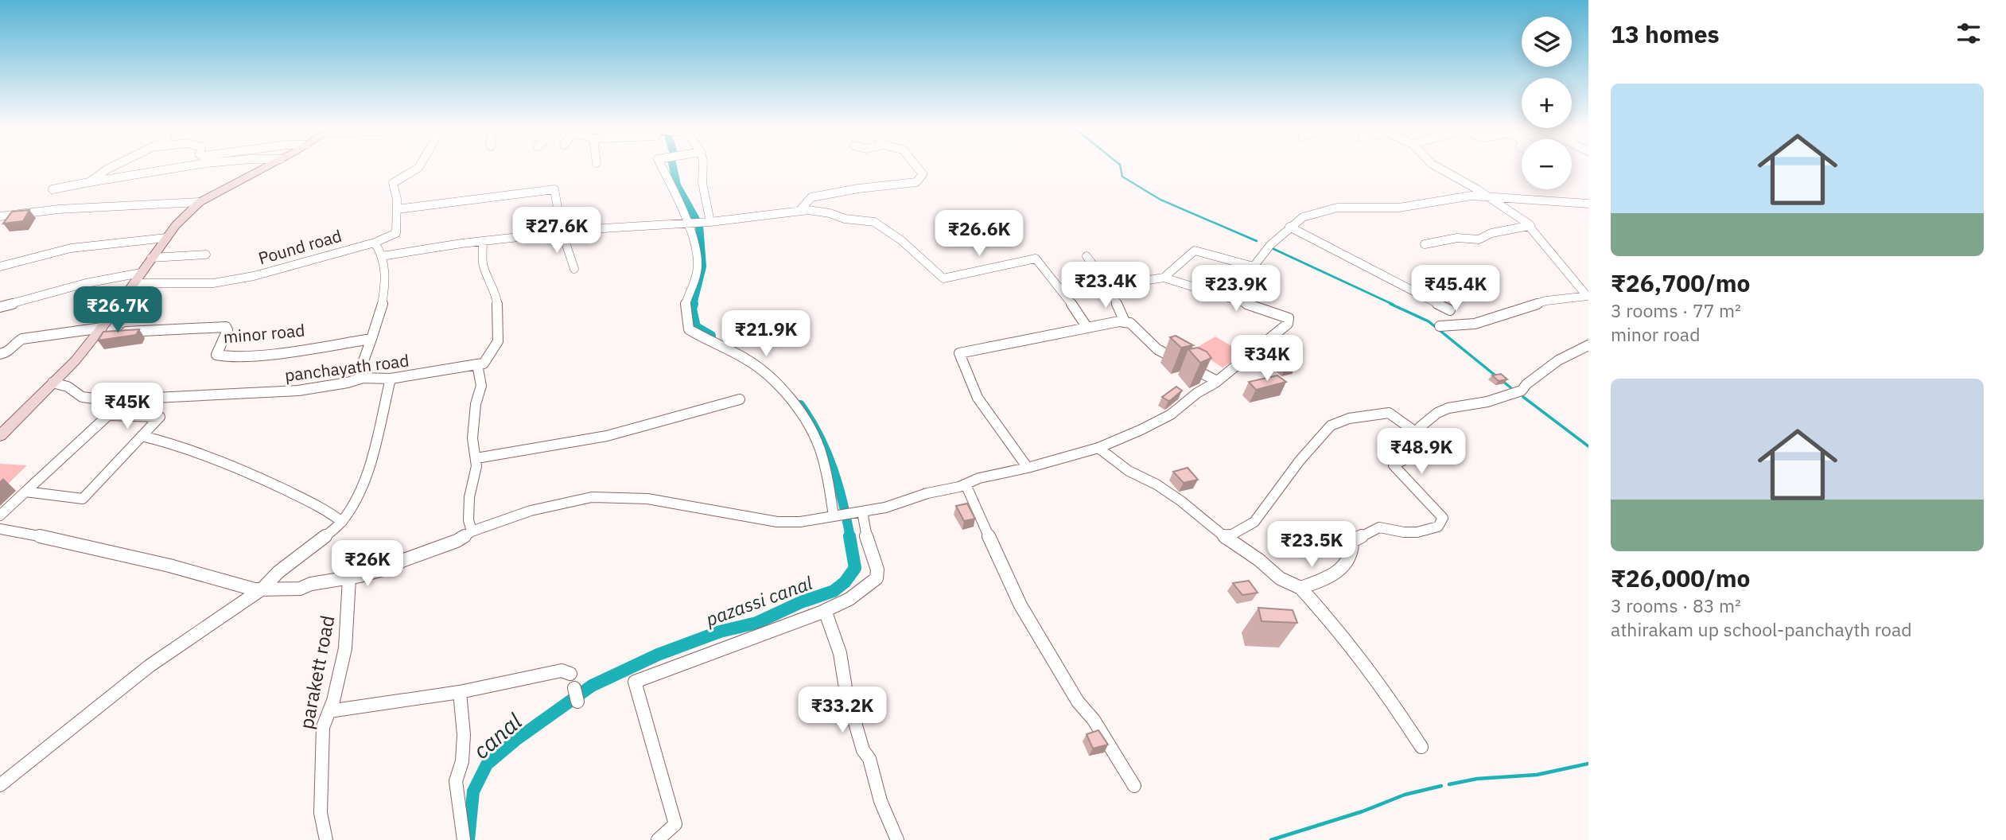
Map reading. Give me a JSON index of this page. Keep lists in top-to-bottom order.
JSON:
{
  "streets": {
    "street": [
      "Pound road",
      "minor road",
      "panchayath road",
      "parakett road"
    ]
  },
  "water": ["pazassi canal", "canal"],
  "page": {
    "heading": "13 homes",
    "map_buttons": ["+", "−"],
    "list": [
      {
        "name": "₹26,700/mo",
        "note": "3 rooms · 77 m² · minor road"
      },
      {
        "name": "₹26,000/mo",
        "note": "3 rooms · 83 m² · athirakam up school-panchayth road"
      }
    ],
    "price": [
      "₹27.6K",
      "₹26.6K",
      "₹23.4K",
      "₹23.9K",
      "₹45.4K",
      "₹26.7K",
      "₹21.9K",
      "₹34K",
      "₹45K",
      "₹48.9K",
      "₹23.5K",
      "₹26K",
      "₹33.2K"
    ]
  }
}
